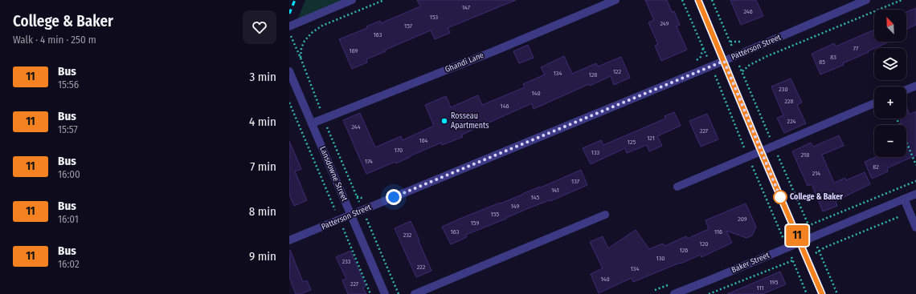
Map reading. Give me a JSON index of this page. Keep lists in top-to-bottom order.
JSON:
{
  "streets": {
    "street": [
      "Patterson Street",
      "Ghandi Lane",
      "Lansdowne Street",
      "Baker Street"
    ]
  },
  "crossings": [
    ["Patterson Street", "Lansdowne Street"],
    ["Ghandi Lane", "Lansdowne Street"]
  ],
  "places": ["Rosseau Apartments", "College & Baker"],
  "lines": ["bus line 11"],
  "house_numbers": [
    "147",
    "246",
    "153",
    "249",
    "157",
    "163",
    "77",
    "169",
    "83",
    "85",
    "122",
    "134",
    "128",
    "230",
    "140",
    "228",
    "146",
    "224",
    "244",
    "227",
    "121",
    "164",
    "125",
    "170",
    "133",
    "218",
    "174",
    "82",
    "214",
    "137",
    "141",
    "145",
    "149",
    "155",
    "209",
    "159",
    "163",
    "116",
    "232",
    "120",
    "126",
    "130",
    "233",
    "222",
    "134",
    "140",
    "195",
    "227",
    "111"
  ],
  "north": "top left",
  "page": {
    "heading": ["College & Baker", "Walk · 4 min · 250 m"],
    "on_map": "11",
    "map_buttons": ["+", "−"],
    "list": [
      {
        "mark": "11",
        "name": "Bus",
        "note": "15:56",
        "value": "3 min"
      },
      {
        "mark": "11",
        "name": "Bus",
        "note": "15:57",
        "value": "4 min"
      },
      {
        "mark": "11",
        "name": "Bus",
        "note": "16:00",
        "value": "7 min"
      },
      {
        "mark": "11",
        "name": "Bus",
        "note": "16:01",
        "value": "8 min"
      },
      {
        "mark": "11",
        "name": "Bus",
        "note": "16:02",
        "value": "9 min"
      }
    ]
  }
}
